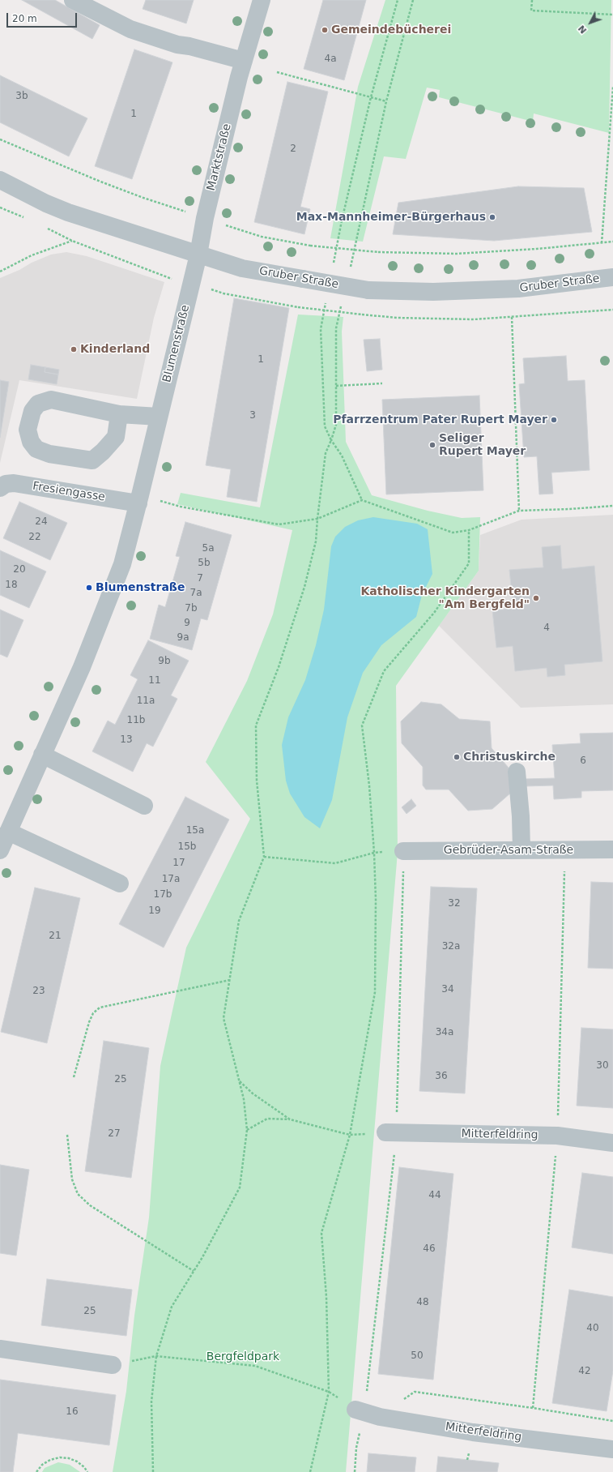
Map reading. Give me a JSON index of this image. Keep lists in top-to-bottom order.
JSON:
{
  "streets": {
    "street": [
      "Marktstraße",
      "Gruber Straße",
      "Blumenstraße",
      "Fresiengasse",
      "Gebrüder-Asam-Straße",
      "Mitterfeldring"
    ]
  },
  "crossings": [
    ["Marktstraße", "Gruber Straße"],
    ["Marktstraße", "Blumenstraße"],
    ["Gruber Straße", "Blumenstraße"],
    ["Blumenstraße", "Fresiengasse"]
  ],
  "parks": ["Bergfeldpark"],
  "places": [
    "Gemeindebücherei",
    "Max-Mannheimer-Bürgerhaus",
    "Kinderland",
    "Pfarrzentrum Pater Rupert Mayer",
    "Seliger Rupert Mayer",
    "Blumenstraße",
    "Katholischer Kindergarten \"Am Bergfeld\"",
    "Christuskirche"
  ],
  "house_numbers": [
    "4a",
    "3b",
    "1",
    "2",
    "1",
    "3",
    "24",
    "22",
    "5a",
    "5b",
    "20",
    "7",
    "18",
    "7a",
    "7b",
    "9",
    "4",
    "9a",
    "9b",
    "11",
    "11a",
    "11b",
    "13",
    "6",
    "15a",
    "15b",
    "17",
    "17a",
    "17b",
    "32",
    "19",
    "21",
    "32a",
    "34",
    "23",
    "34a",
    "30",
    "36",
    "25",
    "27",
    "44",
    "46",
    "48",
    "25",
    "40",
    "50",
    "42",
    "16"
  ],
  "scale_bar": "20 m",
  "north": "bottom left"
}
